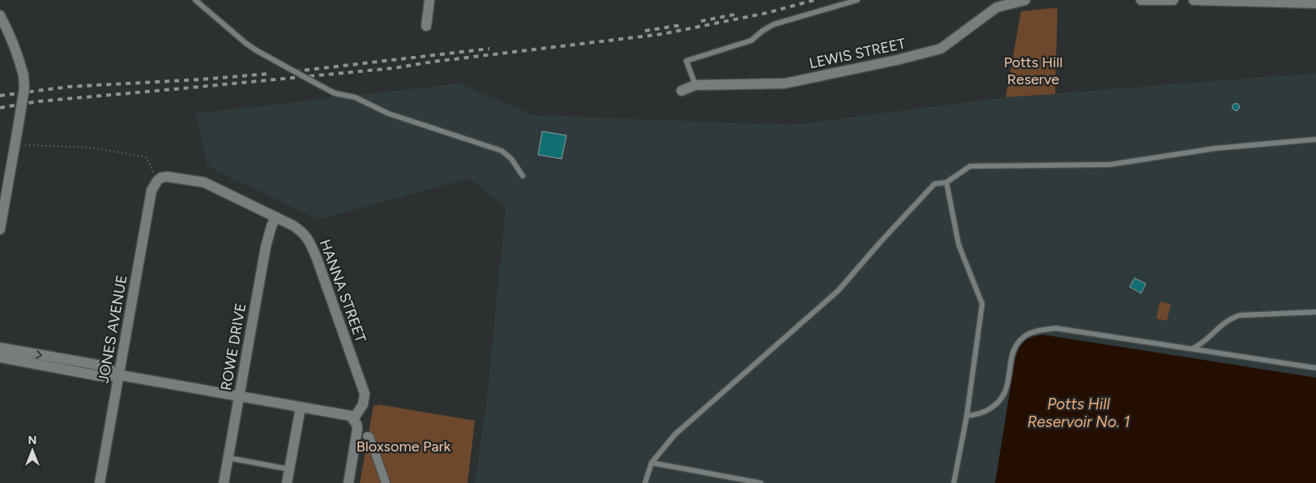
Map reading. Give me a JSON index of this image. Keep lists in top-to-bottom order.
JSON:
{
  "streets": {
    "street": [
      "LEWIS STREET",
      "HANNA STREET",
      "JONES AVENUE",
      "ROWE DRIVE"
    ]
  },
  "crossings": [
    ["HANNA STREET", "JONES AVENUE"],
    ["HANNA STREET", "ROWE DRIVE"]
  ],
  "water": ["Potts Hill Reservoir No. 1"],
  "parks": ["Potts Hill Reserve", "Bloxsome Park"],
  "north": "top"
}
